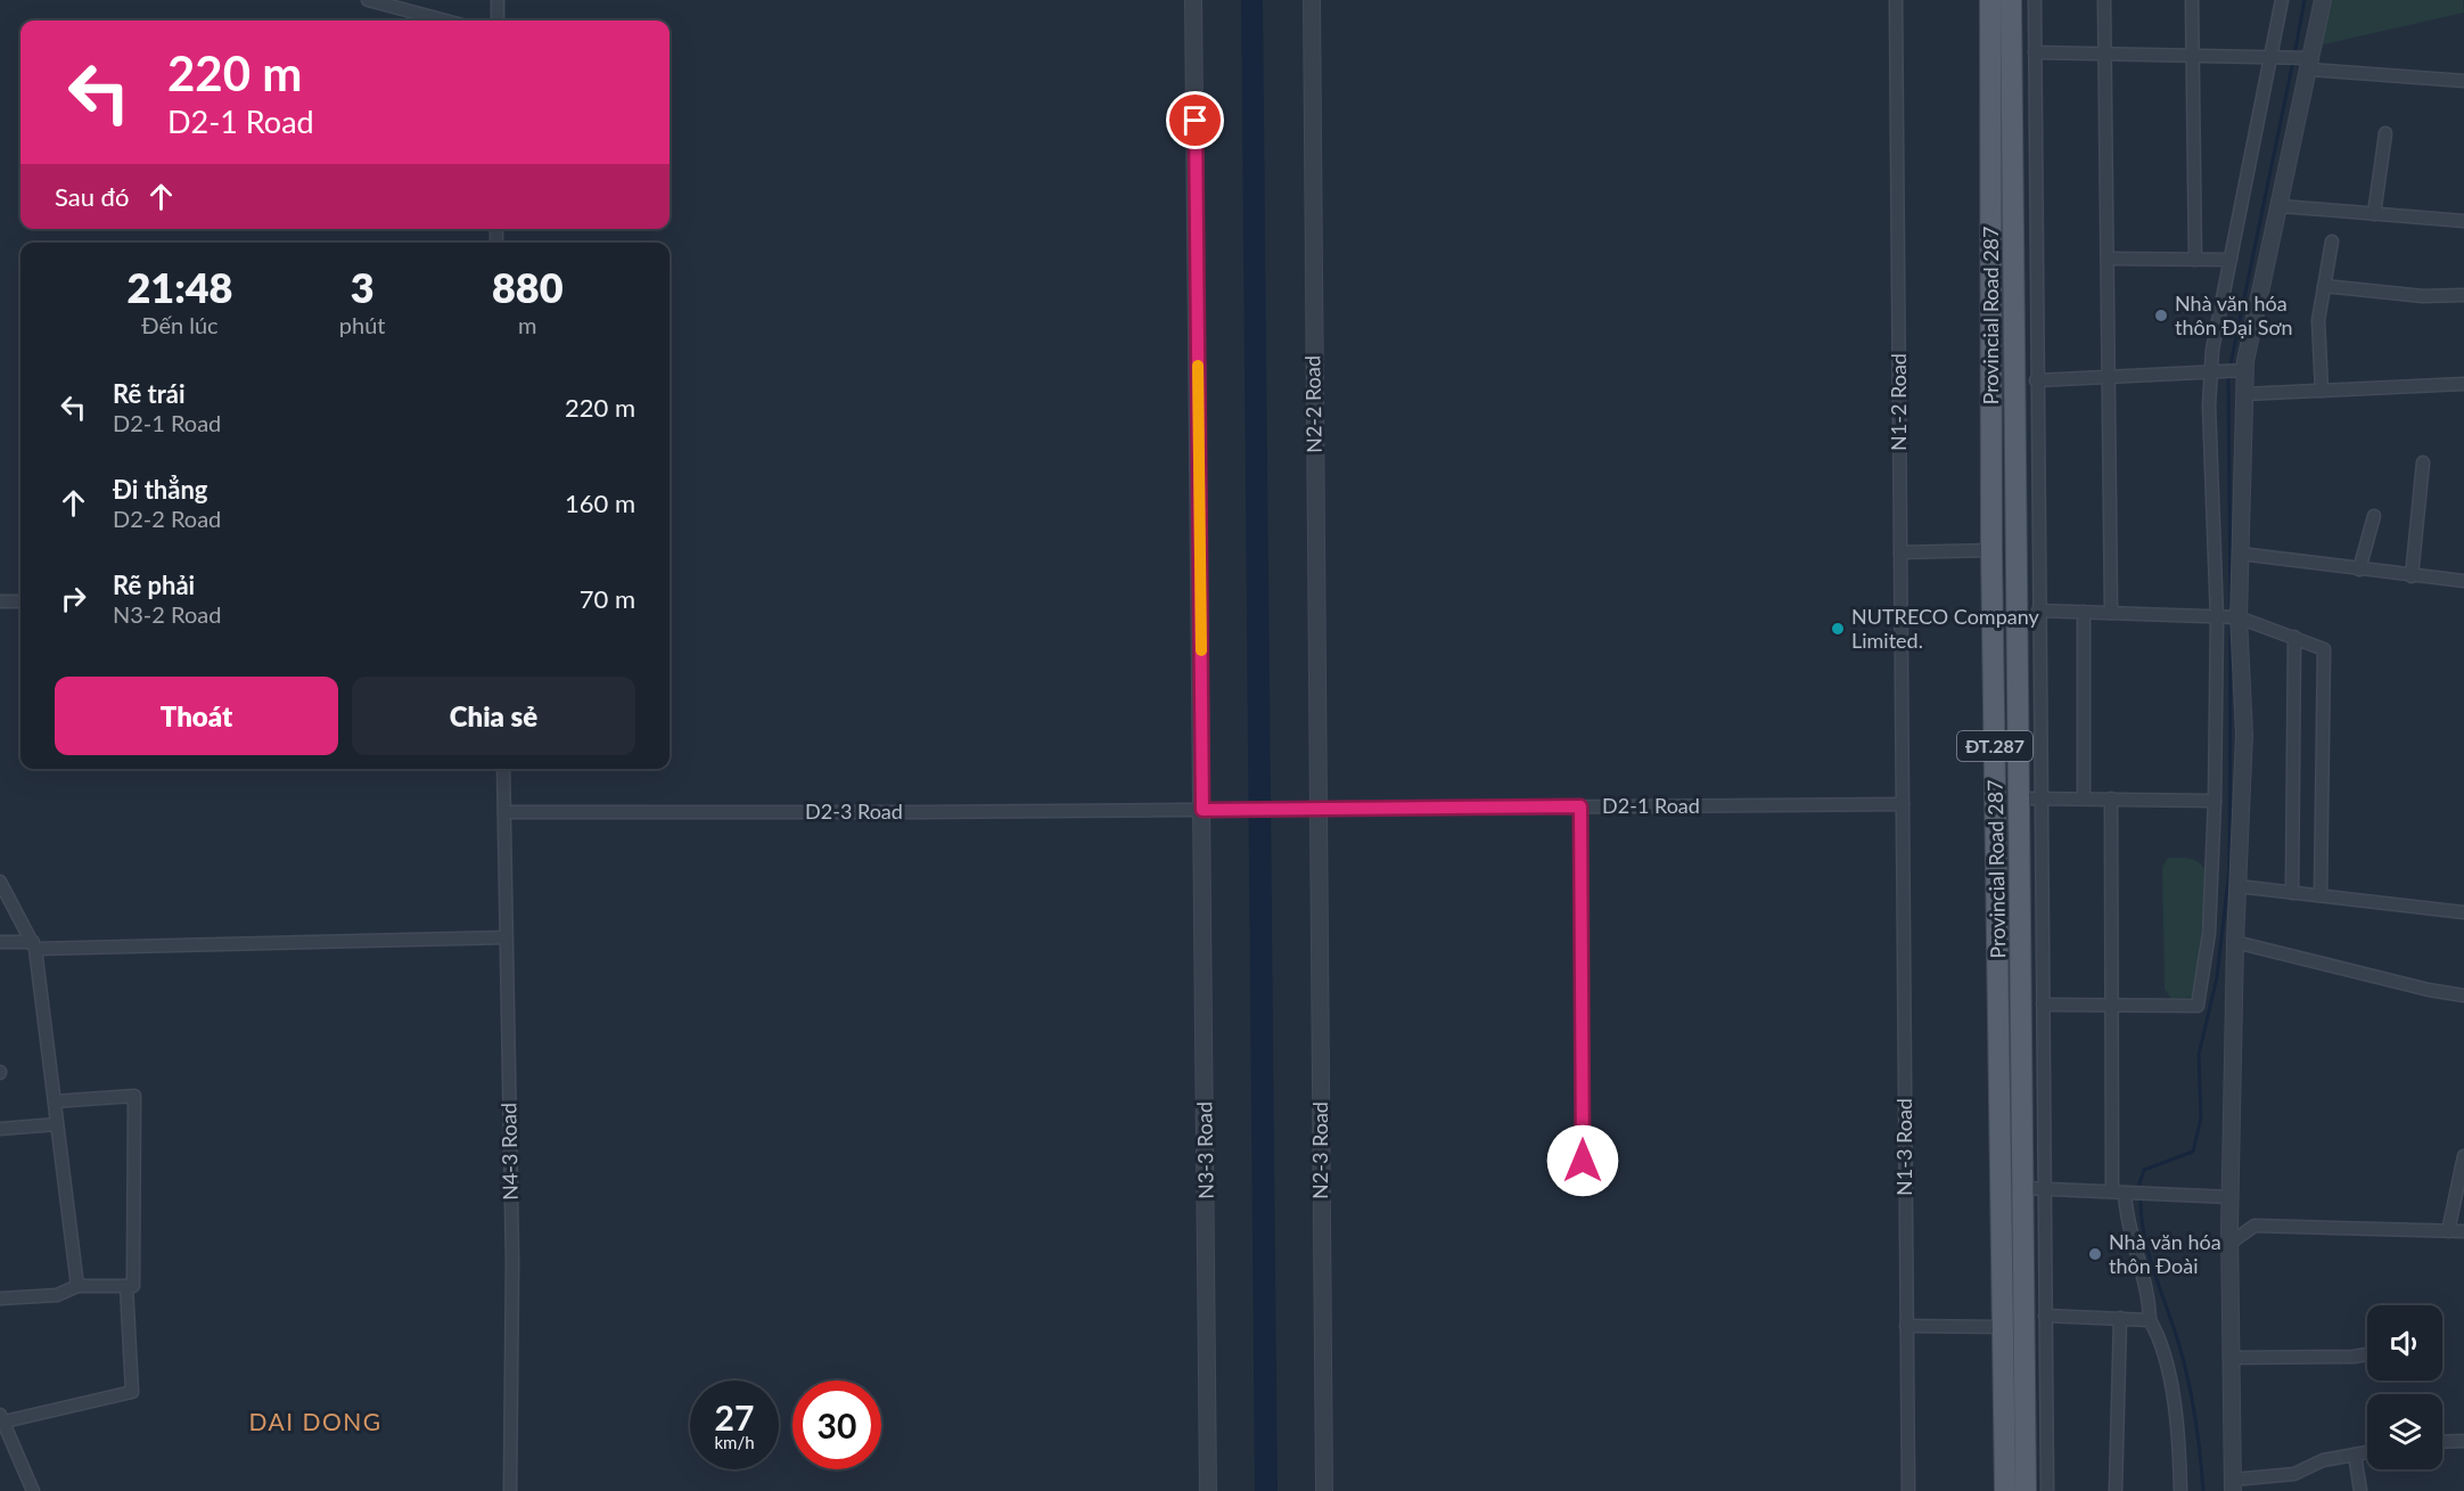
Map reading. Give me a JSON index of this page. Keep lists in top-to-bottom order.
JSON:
{
  "streets": {
    "main road": ["Provincial Road 287", "ĐT.287"],
    "street": [
      "N1-2 Road",
      "N2-2 Road",
      "D2-1 Road",
      "D2-3 Road",
      "N1-3 Road",
      "N3-3 Road",
      "N2-3 Road",
      "N4-3 Road"
    ]
  },
  "crossings": [
    ["N1-2 Road", "D2-1 Road"],
    ["N1-2 Road", "N1-3 Road"],
    ["N2-2 Road", "D2-1 Road"],
    ["N2-2 Road", "N2-3 Road"],
    ["D2-1 Road", "D2-3 Road"],
    ["D2-1 Road", "N1-3 Road"],
    ["D2-1 Road", "N3-3 Road"],
    ["D2-1 Road", "N2-3 Road"],
    ["D2-3 Road", "N3-3 Road"],
    ["D2-3 Road", "N4-3 Road"]
  ],
  "districts": ["DAI DONG"],
  "places": ["Nhà văn hóa thôn Đại Sơn", "NUTRECO Company Limited.", "Nhà văn hóa thôn Đoài"],
  "page": {
    "turn": ["220 m", "D2-1 Road"],
    "then": "Sau đó",
    "eta": [
      "21:48",
      "Đến lúc",
      "3",
      "phút",
      "880",
      "m"
    ],
    "list": [
      {
        "name": "Rẽ trái",
        "note": "D2-1 Road",
        "value": "220 m"
      },
      {
        "name": "Đi thẳng",
        "note": "D2-2 Road",
        "value": "160 m"
      },
      {
        "name": "Rẽ phải",
        "note": "N3-2 Road",
        "value": "70 m"
      }
    ],
    "buttons": ["Thoát", "Chia sẻ"],
    "speed": "27 km/h",
    "limit": "30"
  }
}
